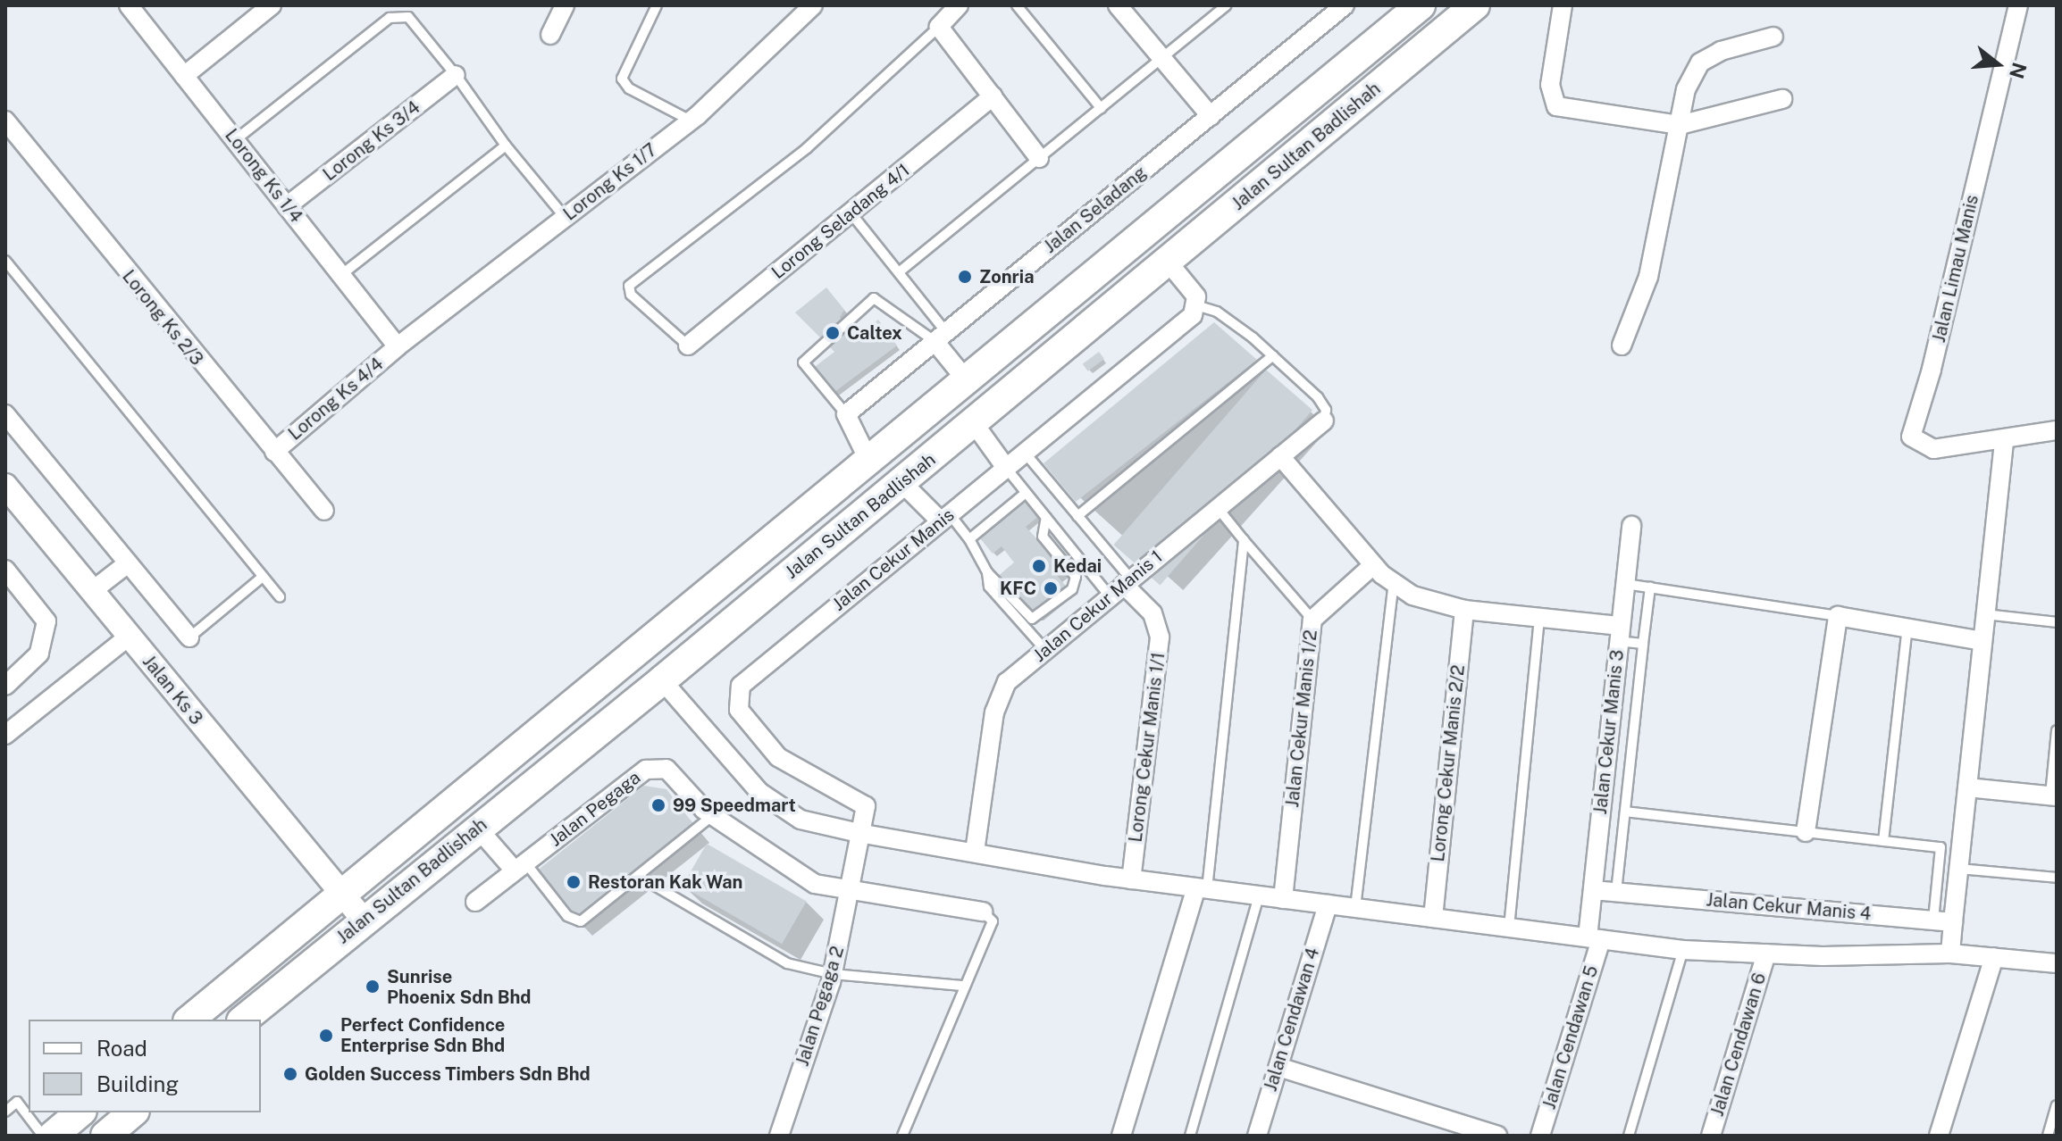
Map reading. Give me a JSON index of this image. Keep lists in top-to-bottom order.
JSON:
{
  "streets": {
    "main road": ["Jalan Sultan Badlishah"],
    "street": [
      "Lorong Ks 3/4",
      "Lorong Ks 1/4",
      "Lorong Ks 1/7",
      "Jalan Seladang",
      "Lorong Seladang 4/1",
      "Jalan Limau Manis",
      "Lorong Ks 2/3",
      "Lorong Ks 4/4",
      "Jalan Cekur Manis",
      "Jalan Cekur Manis 1",
      "Jalan Ks 3",
      "Jalan Cekur Manis 1/2",
      "Jalan Cekur Manis 3",
      "Lorong Cekur Manis 1/1",
      "Lorong Cekur Manis 2/2",
      "Jalan Pegaga",
      "Jalan Cekur Manis 4",
      "Jalan Pegaga 2",
      "Jalan Cendawan 4",
      "Jalan Cendawan 5",
      "Jalan Cendawan 6"
    ]
  },
  "crossings": [
    ["Lorong Ks 3/4", "Lorong Ks 1/4"],
    ["Jalan Sultan Badlishah", "Jalan Ks 3"],
    ["Lorong Ks 1/4", "Lorong Ks 1/7"],
    ["Lorong Ks 1/4", "Lorong Ks 4/4"],
    ["Lorong Ks 1/7", "Lorong Ks 4/4"],
    ["Lorong Ks 2/3", "Lorong Ks 4/4"],
    ["Jalan Cekur Manis", "Jalan Pegaga 2"],
    ["Jalan Cekur Manis 1", "Lorong Cekur Manis 1/1"],
    ["Jalan Cekur Manis 3", "Jalan Cekur Manis 4"],
    ["Jalan Cekur Manis 3", "Jalan Cendawan 5"],
    ["Jalan Pegaga", "Jalan Pegaga 2"]
  ],
  "places": [
    "Zonria",
    "Caltex",
    "Kedai",
    "KFC",
    "99 Speedmart",
    "Restoran Kak Wan",
    "Sunrise Phoenix Sdn Bhd",
    "Perfect Confidence Enterprise Sdn Bhd",
    "Golden Success Timbers Sdn Bhd"
  ],
  "legend": ["Road", "Building"],
  "north": "right"
}
